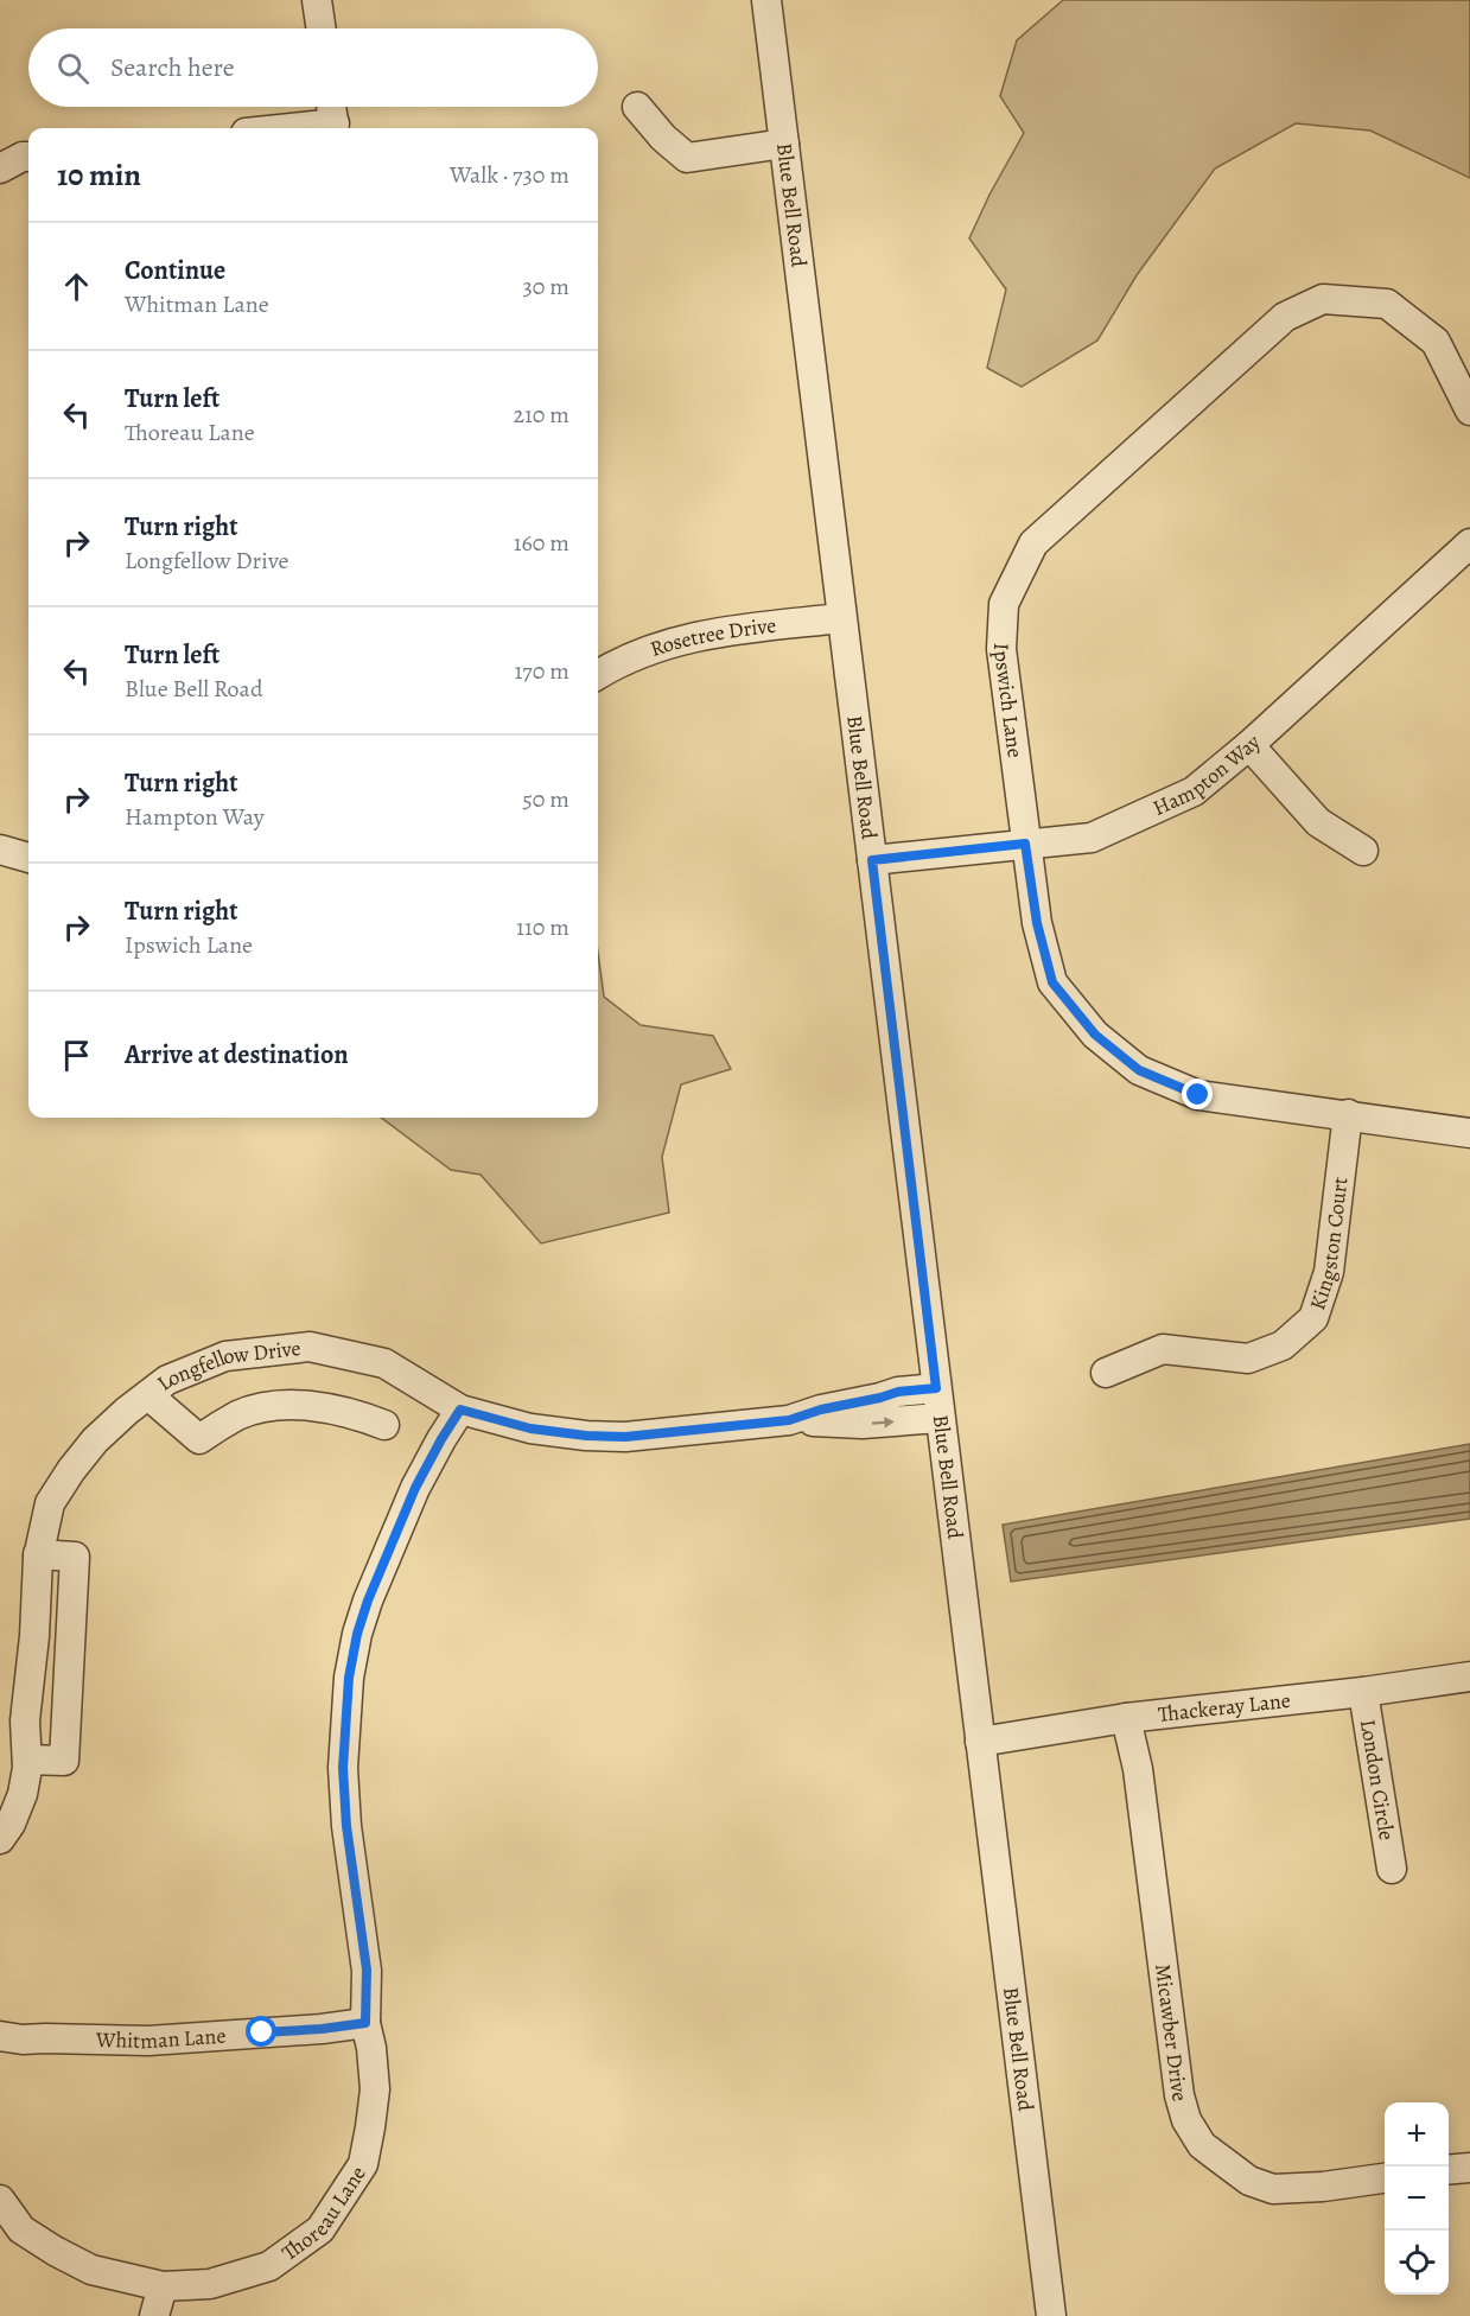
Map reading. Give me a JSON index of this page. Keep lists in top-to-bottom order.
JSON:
{
  "streets": {
    "street": [
      "Blue Bell Road",
      "Rosetree Drive",
      "Ipswich Lane",
      "Hampton Way",
      "Kingston Court",
      "Longfellow Drive",
      "Thackeray Lane",
      "London Circle",
      "Micawber Drive",
      "Whitman Lane",
      "Thoreau Lane"
    ]
  },
  "crossings": [
    ["Blue Bell Road", "Rosetree Drive"],
    ["Blue Bell Road", "Hampton Way"],
    ["Blue Bell Road", "Longfellow Drive"],
    ["Blue Bell Road", "Thackeray Lane"],
    ["Ipswich Lane", "Hampton Way"],
    ["Ipswich Lane", "Kingston Court"],
    ["Longfellow Drive", "Thoreau Lane"],
    ["Thackeray Lane", "London Circle"],
    ["Thackeray Lane", "Micawber Drive"],
    ["Whitman Lane", "Thoreau Lane"]
  ],
  "page": {
    "search": "Search here",
    "heading": ["10 min", "Walk · 730 m"],
    "list": [
      ["Continue", "Whitman Lane", "30 m"],
      ["Turn left", "Thoreau Lane", "210 m"],
      ["Turn right", "Longfellow Drive", "160 m"],
      ["Turn left", "Blue Bell Road", "170 m"],
      ["Turn right", "Hampton Way", "50 m"],
      ["Turn right", "Ipswich Lane", "110 m"],
      "Arrive at destination"
    ],
    "map_buttons": ["+", "−"]
  }
}
